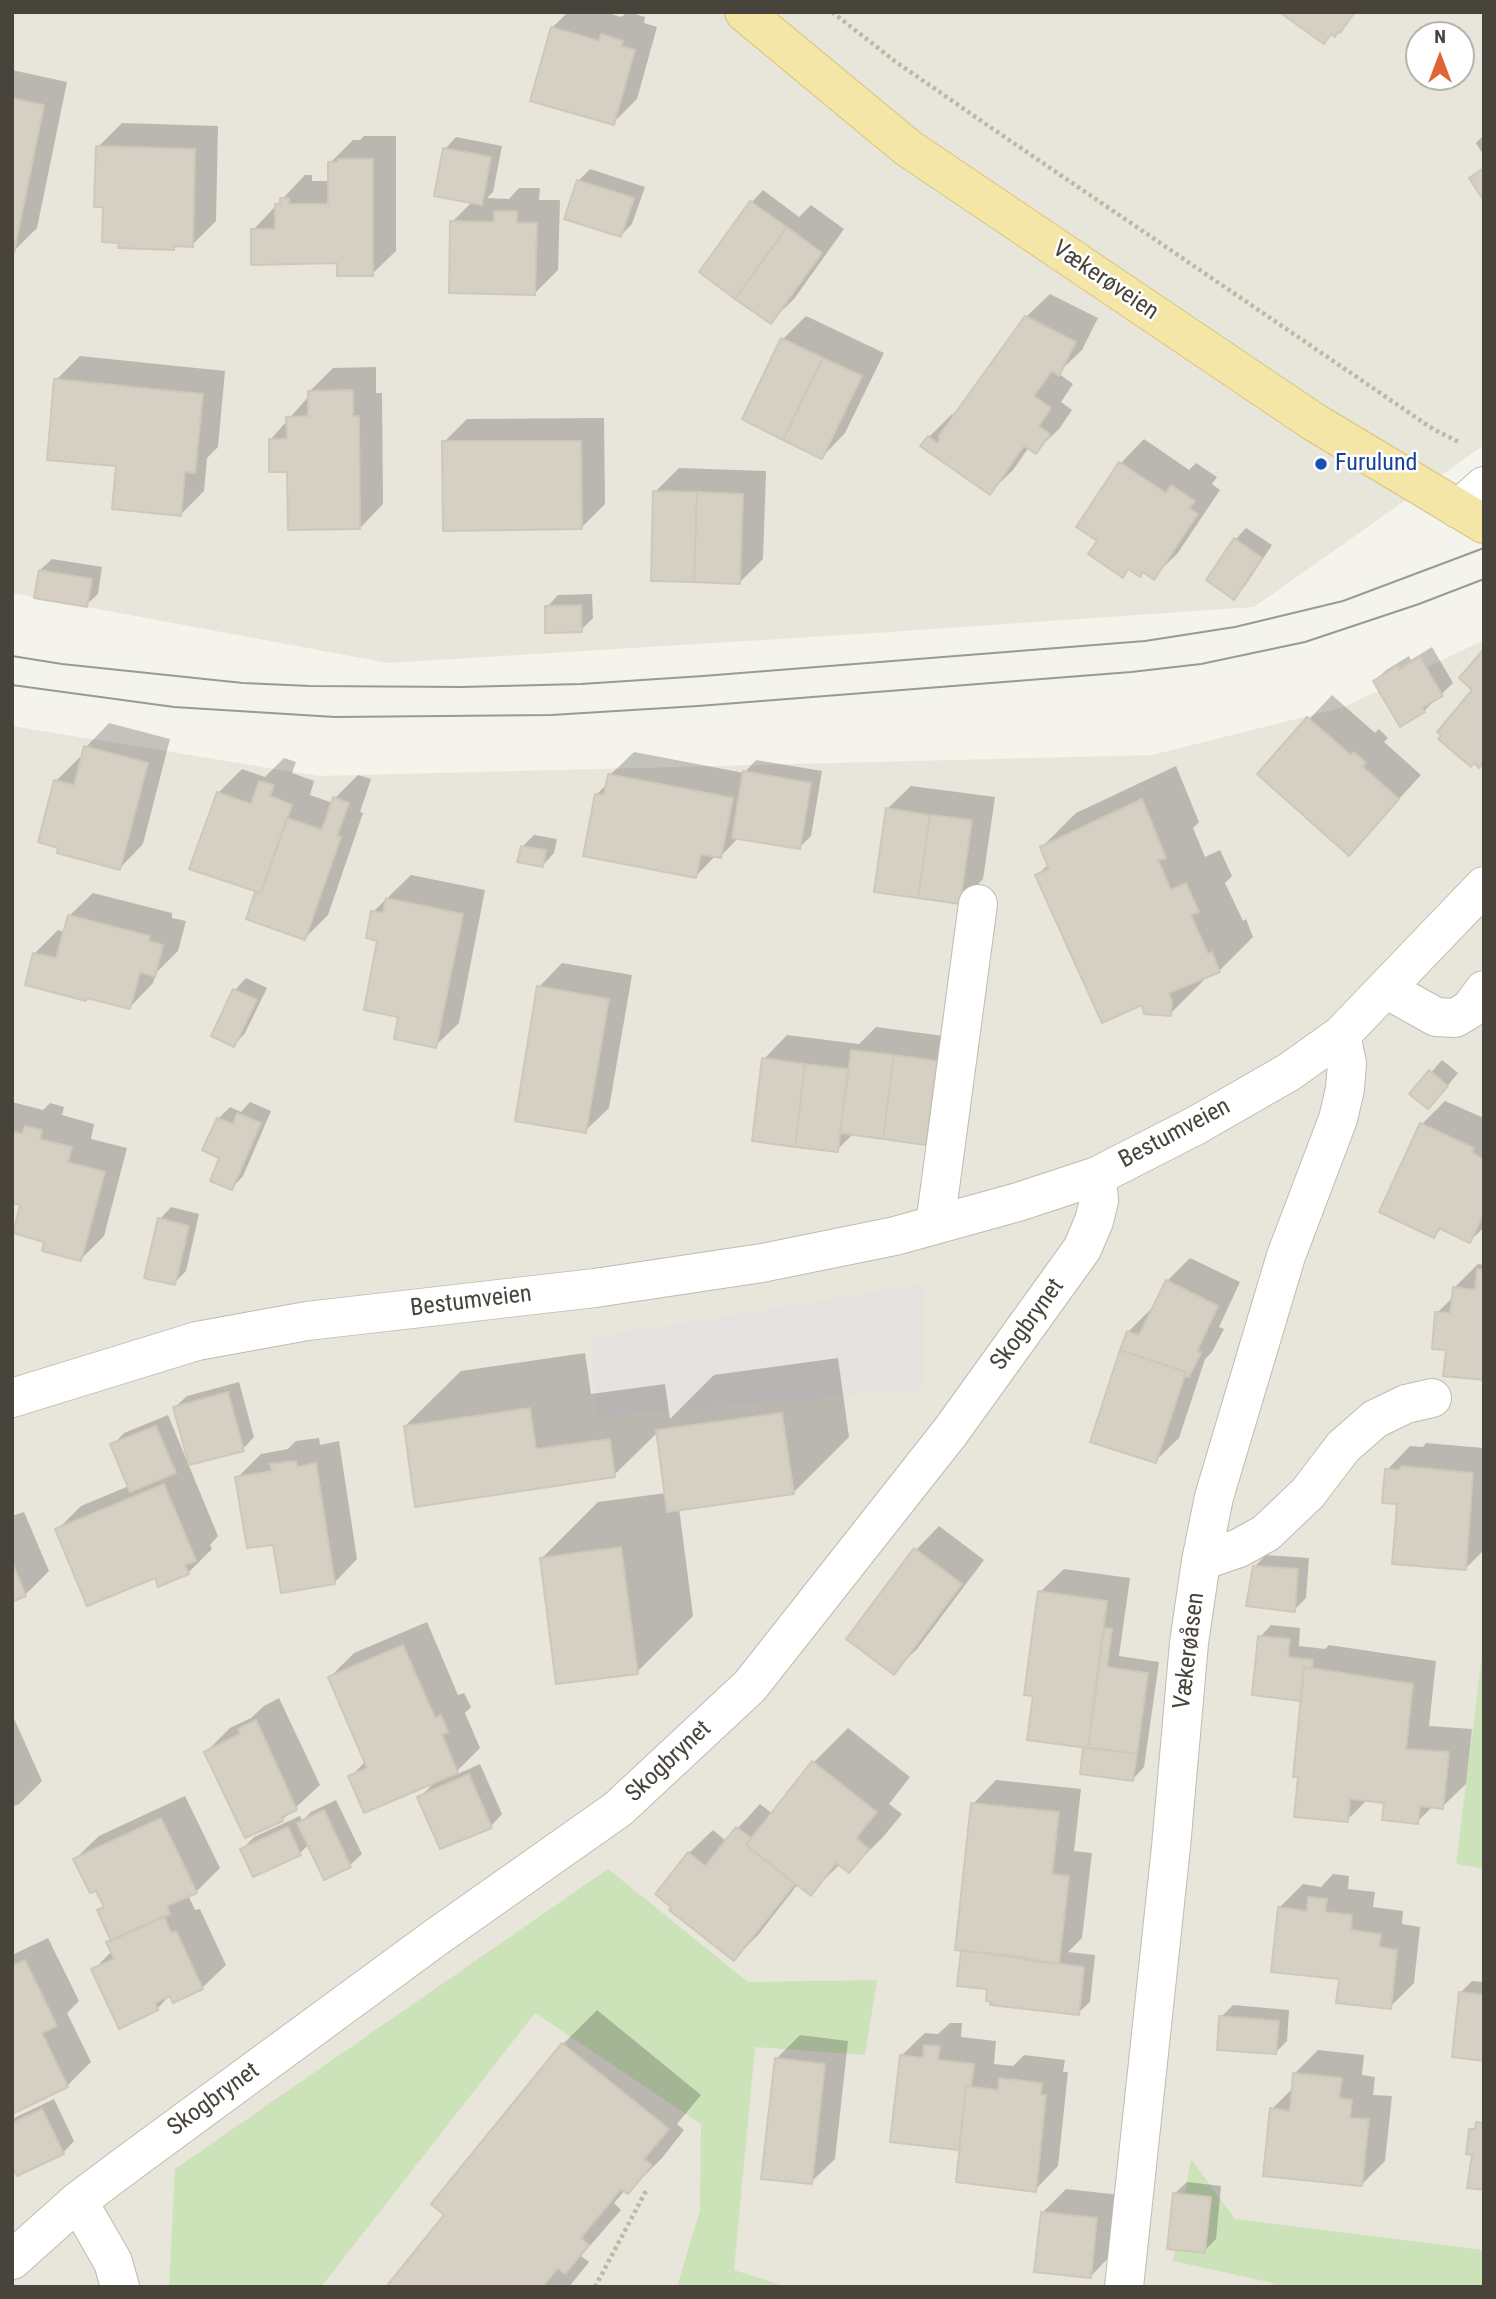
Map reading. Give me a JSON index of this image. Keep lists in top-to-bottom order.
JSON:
{
  "streets": {
    "main road": ["Vækerøveien"],
    "street": ["Bestumveien", "Skogbrynet", "Vækerøåsen"]
  },
  "crossings": [
    ["Bestumveien", "Skogbrynet"],
    ["Bestumveien", "Vækerøåsen"]
  ],
  "places": ["Furulund"],
  "north": "top"
}
